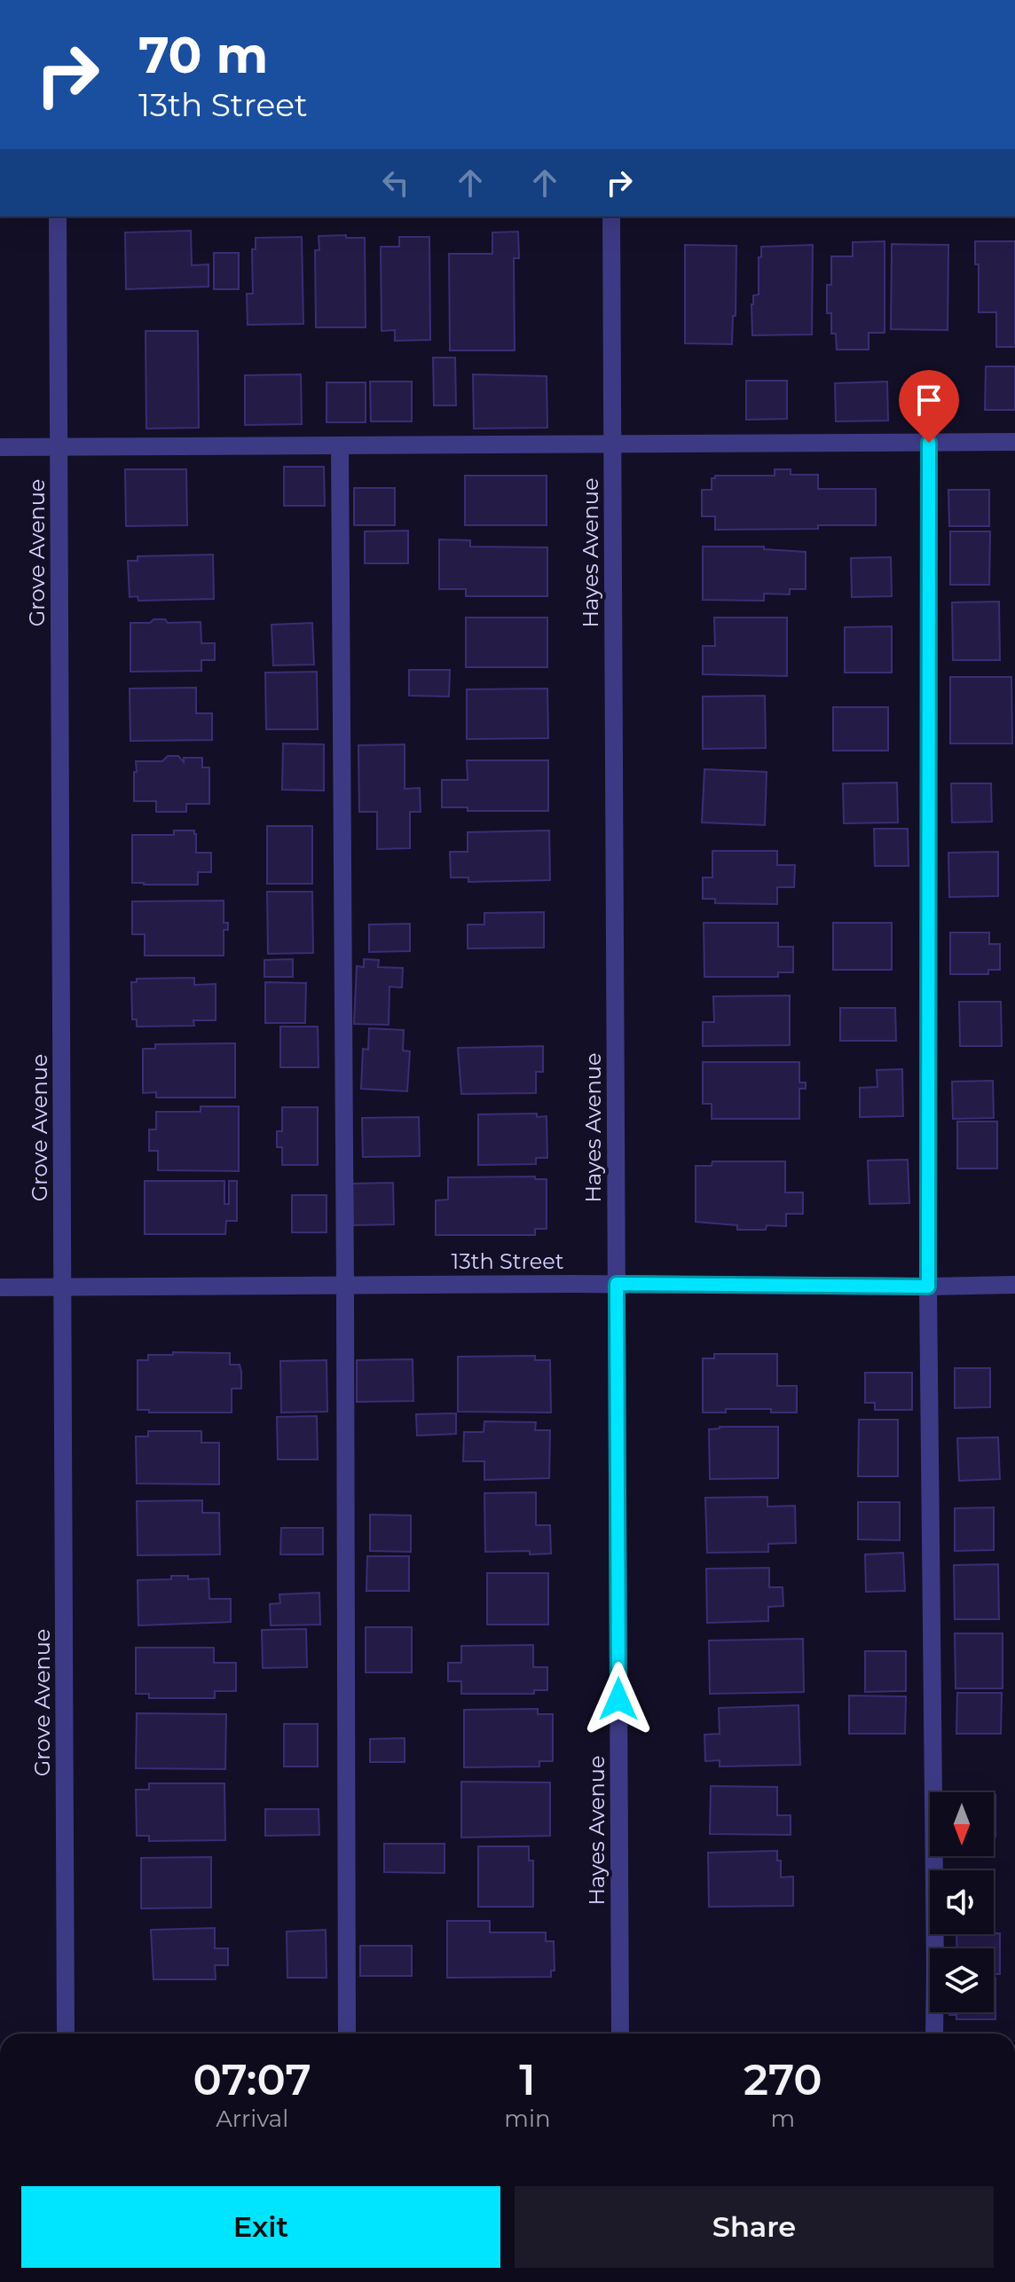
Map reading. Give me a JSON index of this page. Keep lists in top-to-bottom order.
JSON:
{
  "streets": {
    "street": ["Grove Avenue", "Hayes Avenue", "13th Street"]
  },
  "crossings": [
    ["Grove Avenue", "13th Street"],
    ["Hayes Avenue", "13th Street"]
  ],
  "north": "bottom",
  "page": {
    "turn": ["70 m", "13th Street"],
    "eta": [
      "07:07",
      "Arrival",
      "1",
      "min",
      "270",
      "m"
    ],
    "buttons": ["Exit", "Share"]
  }
}
